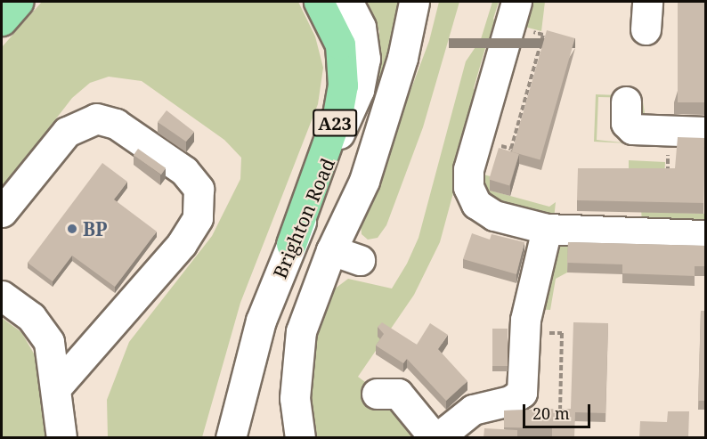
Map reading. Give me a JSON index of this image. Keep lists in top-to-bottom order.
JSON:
{
  "streets": {
    "highway": ["A23"],
    "street": ["Brighton Road"]
  },
  "crossings": [
    ["A23", "Brighton Road"]
  ],
  "places": ["BP"],
  "scale_bar": "20 m"
}
